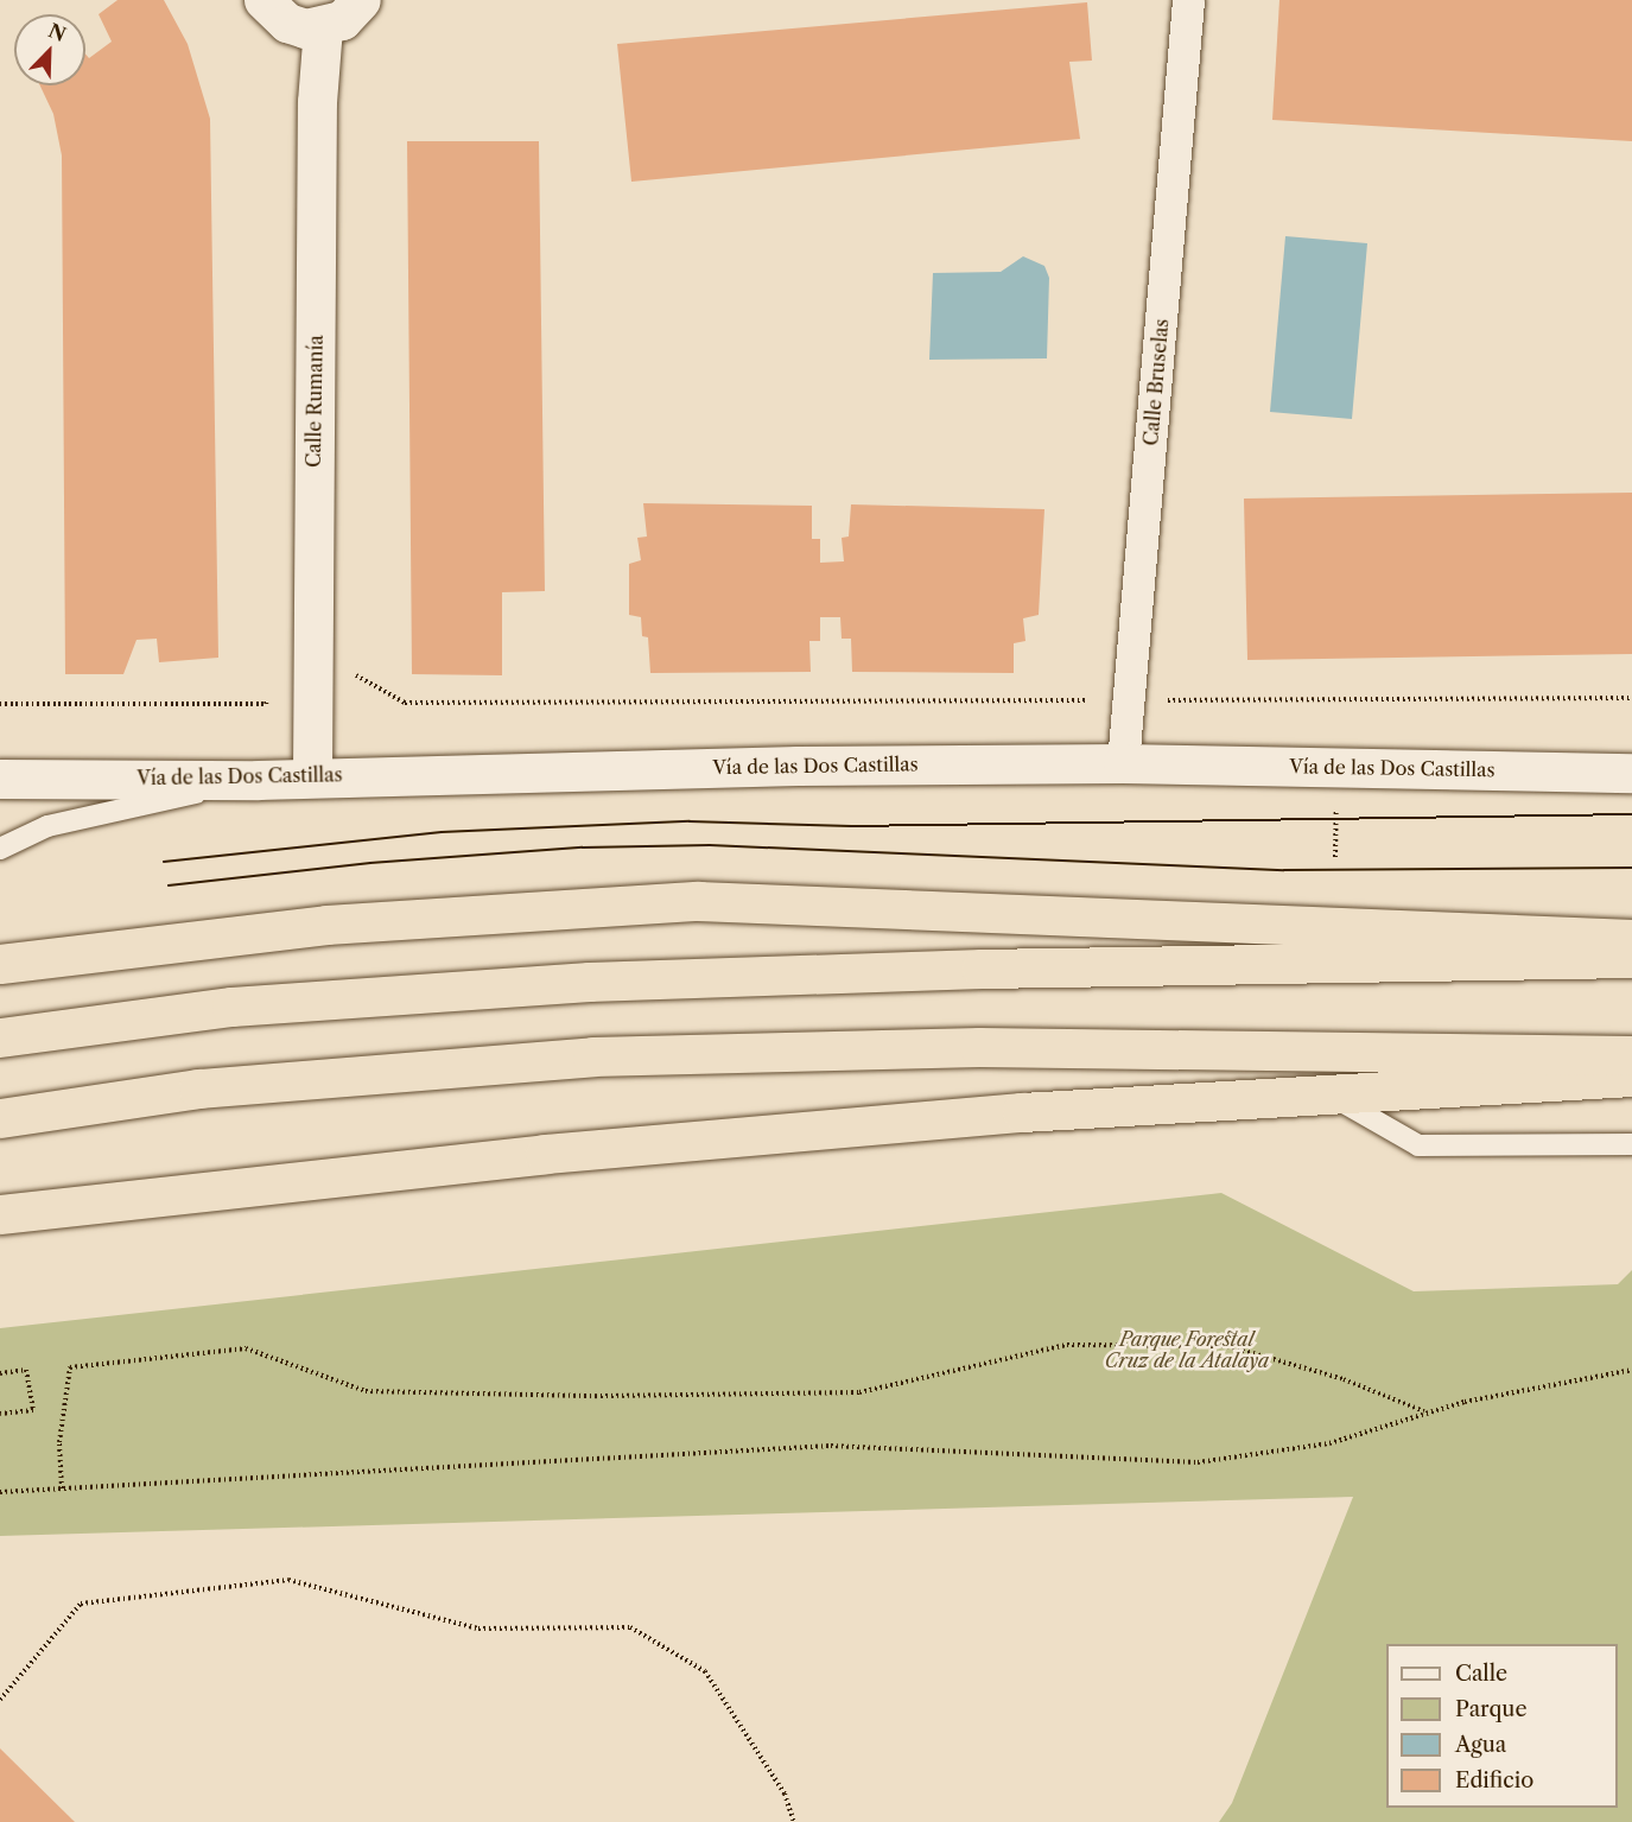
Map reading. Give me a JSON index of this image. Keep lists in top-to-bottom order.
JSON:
{
  "streets": {
    "street": ["Calle Bruselas", "Calle Rumanía", "Vía de las Dos Castillas"]
  },
  "crossings": [
    ["Calle Bruselas", "Vía de las Dos Castillas"],
    ["Calle Rumanía", "Vía de las Dos Castillas"]
  ],
  "parks": ["Parque Forestal Cruz de la Atalaya"],
  "legend": [
    "Calle",
    "Parque",
    "Agua",
    "Edificio"
  ],
  "north": "top right"
}
